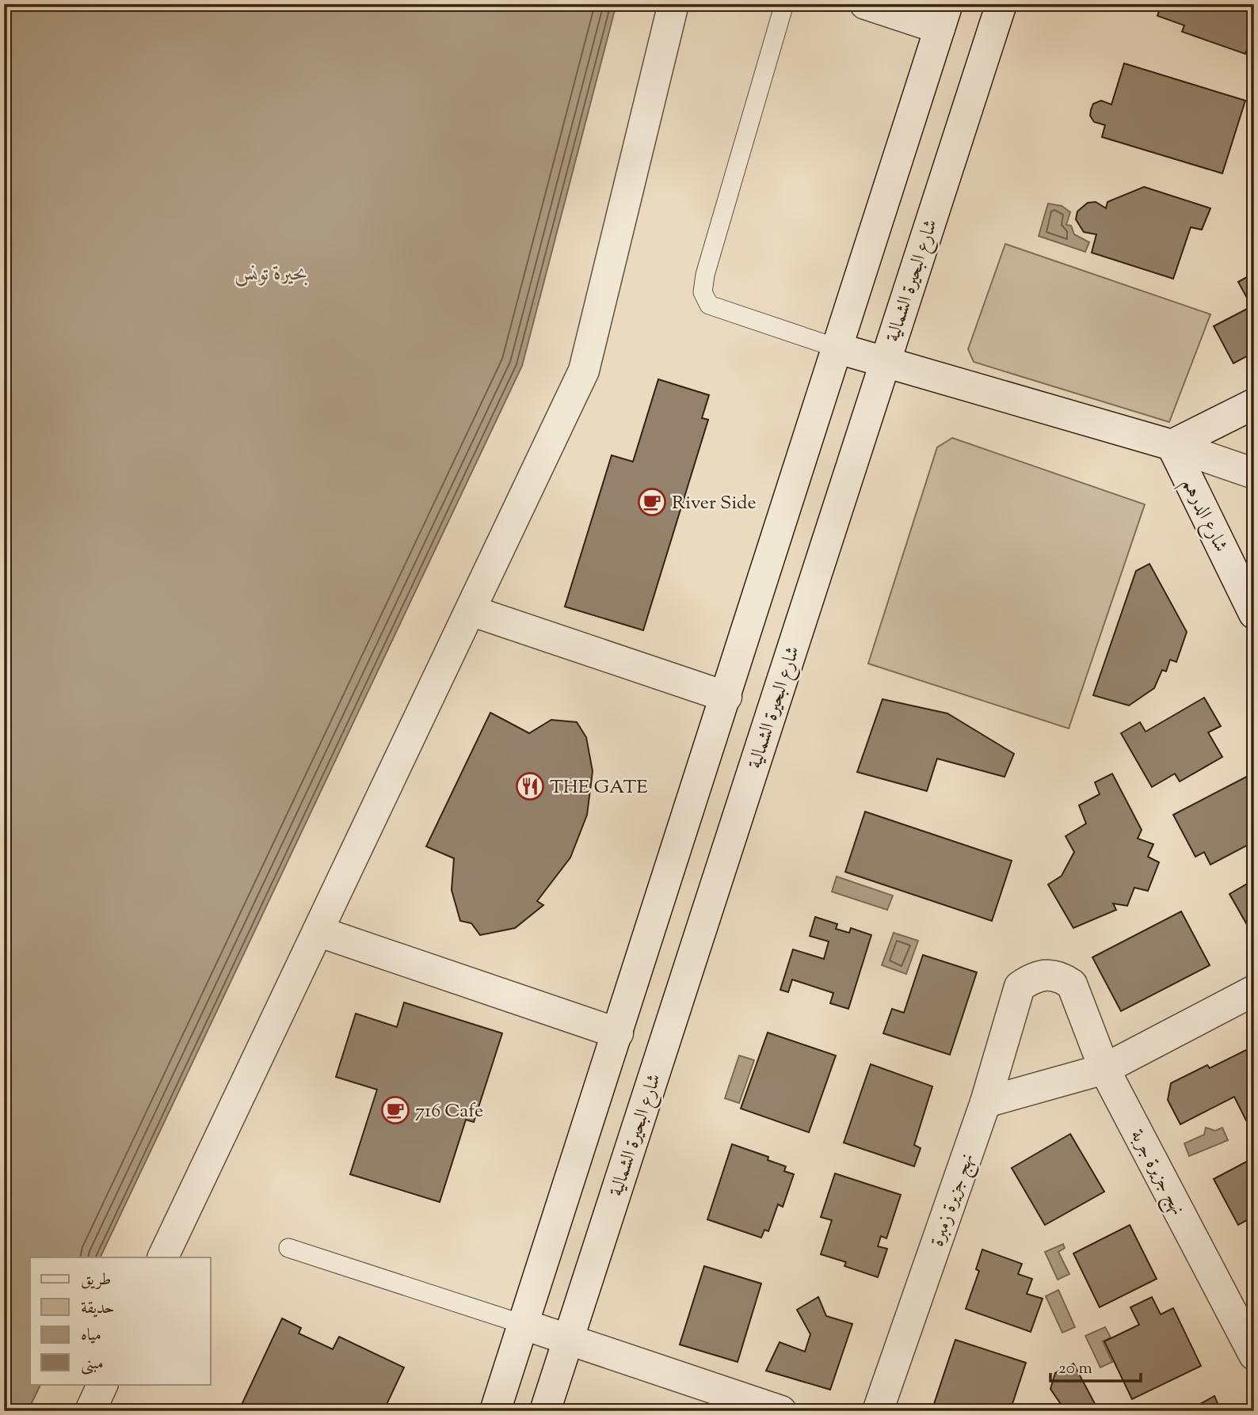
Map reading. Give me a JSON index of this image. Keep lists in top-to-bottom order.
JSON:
{
  "streets": {
    "street": [
      "شارع البحيرة الشمالية",
      "شارع الدرهم",
      "نهج جزيرة جربة",
      "نهج جزيرة زمبرة"
    ]
  },
  "crossings": [
    ["نهج جزيرة جربة", "نهج جزيرة زمبرة"]
  ],
  "water": ["بحيرة تونس"],
  "places": {
    "cafe": ["River Side", "716 Cafe"],
    "restaurant": ["THE GATE"]
  },
  "legend": [
    "طريق",
    "حديقة",
    "مياه",
    "مبنى"
  ],
  "scale_bar": "20 m"
}
